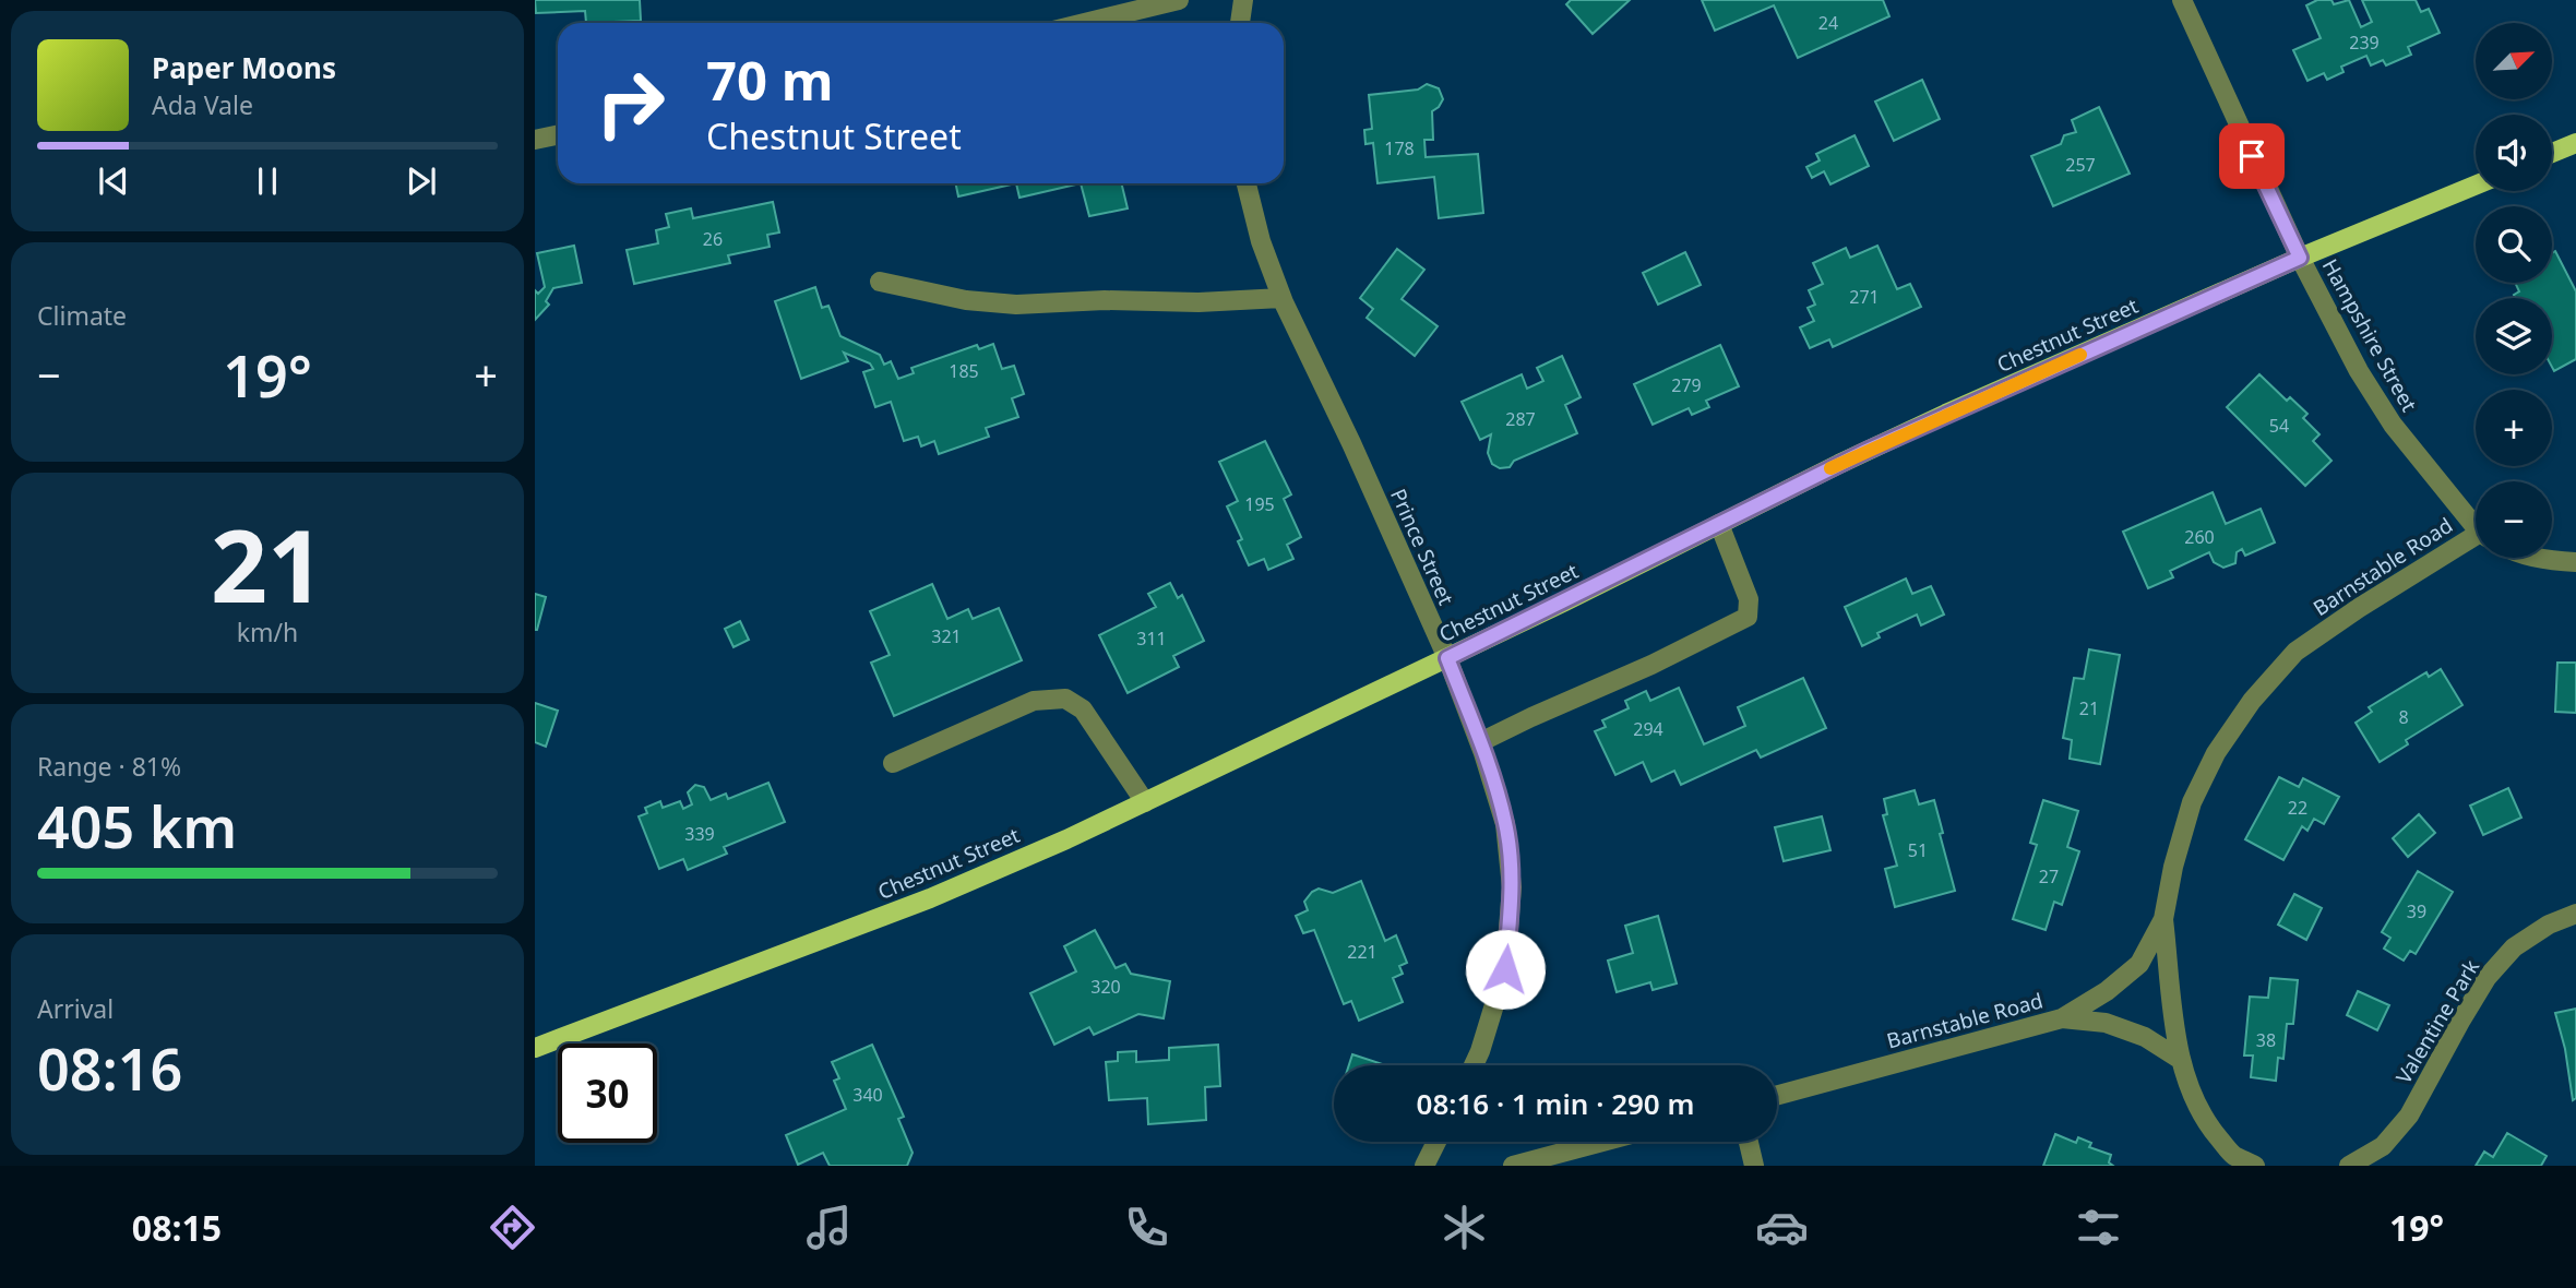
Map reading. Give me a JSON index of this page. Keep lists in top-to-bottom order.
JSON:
{
  "streets": {
    "main road": ["Chestnut Street"],
    "street": [
      "Hampshire Street",
      "Prince Street",
      "Barnstable Road",
      "Valentine Park"
    ]
  },
  "crossings": [
    ["Chestnut Street", "Hampshire Street"],
    ["Chestnut Street", "Prince Street"]
  ],
  "house_numbers": [
    "24",
    "239",
    "178",
    "257",
    "26",
    "271",
    "185",
    "279",
    "287",
    "54",
    "195",
    "260",
    "321",
    "311",
    "21",
    "8",
    "294",
    "22",
    "339",
    "51",
    "27",
    "39",
    "221",
    "320",
    "38",
    "340"
  ],
  "north": "top right",
  "page": {
    "map_buttons": ["+", "−"],
    "turn": ["70 m", "Chestnut Street"],
    "song": ["Paper Moons", "Ada Vale"],
    "tile": [
      "Climate",
      ["21", "km/h"],
      ["Range · 81%", "405 km"],
      ["Arrival", "08:16"]
    ],
    "heat": ["−", "19°", "+"],
    "limit": "30",
    "trip": "08:16 · 1 min · 290 m",
    "tabs": ["08:15", "19°"]
  }
}
